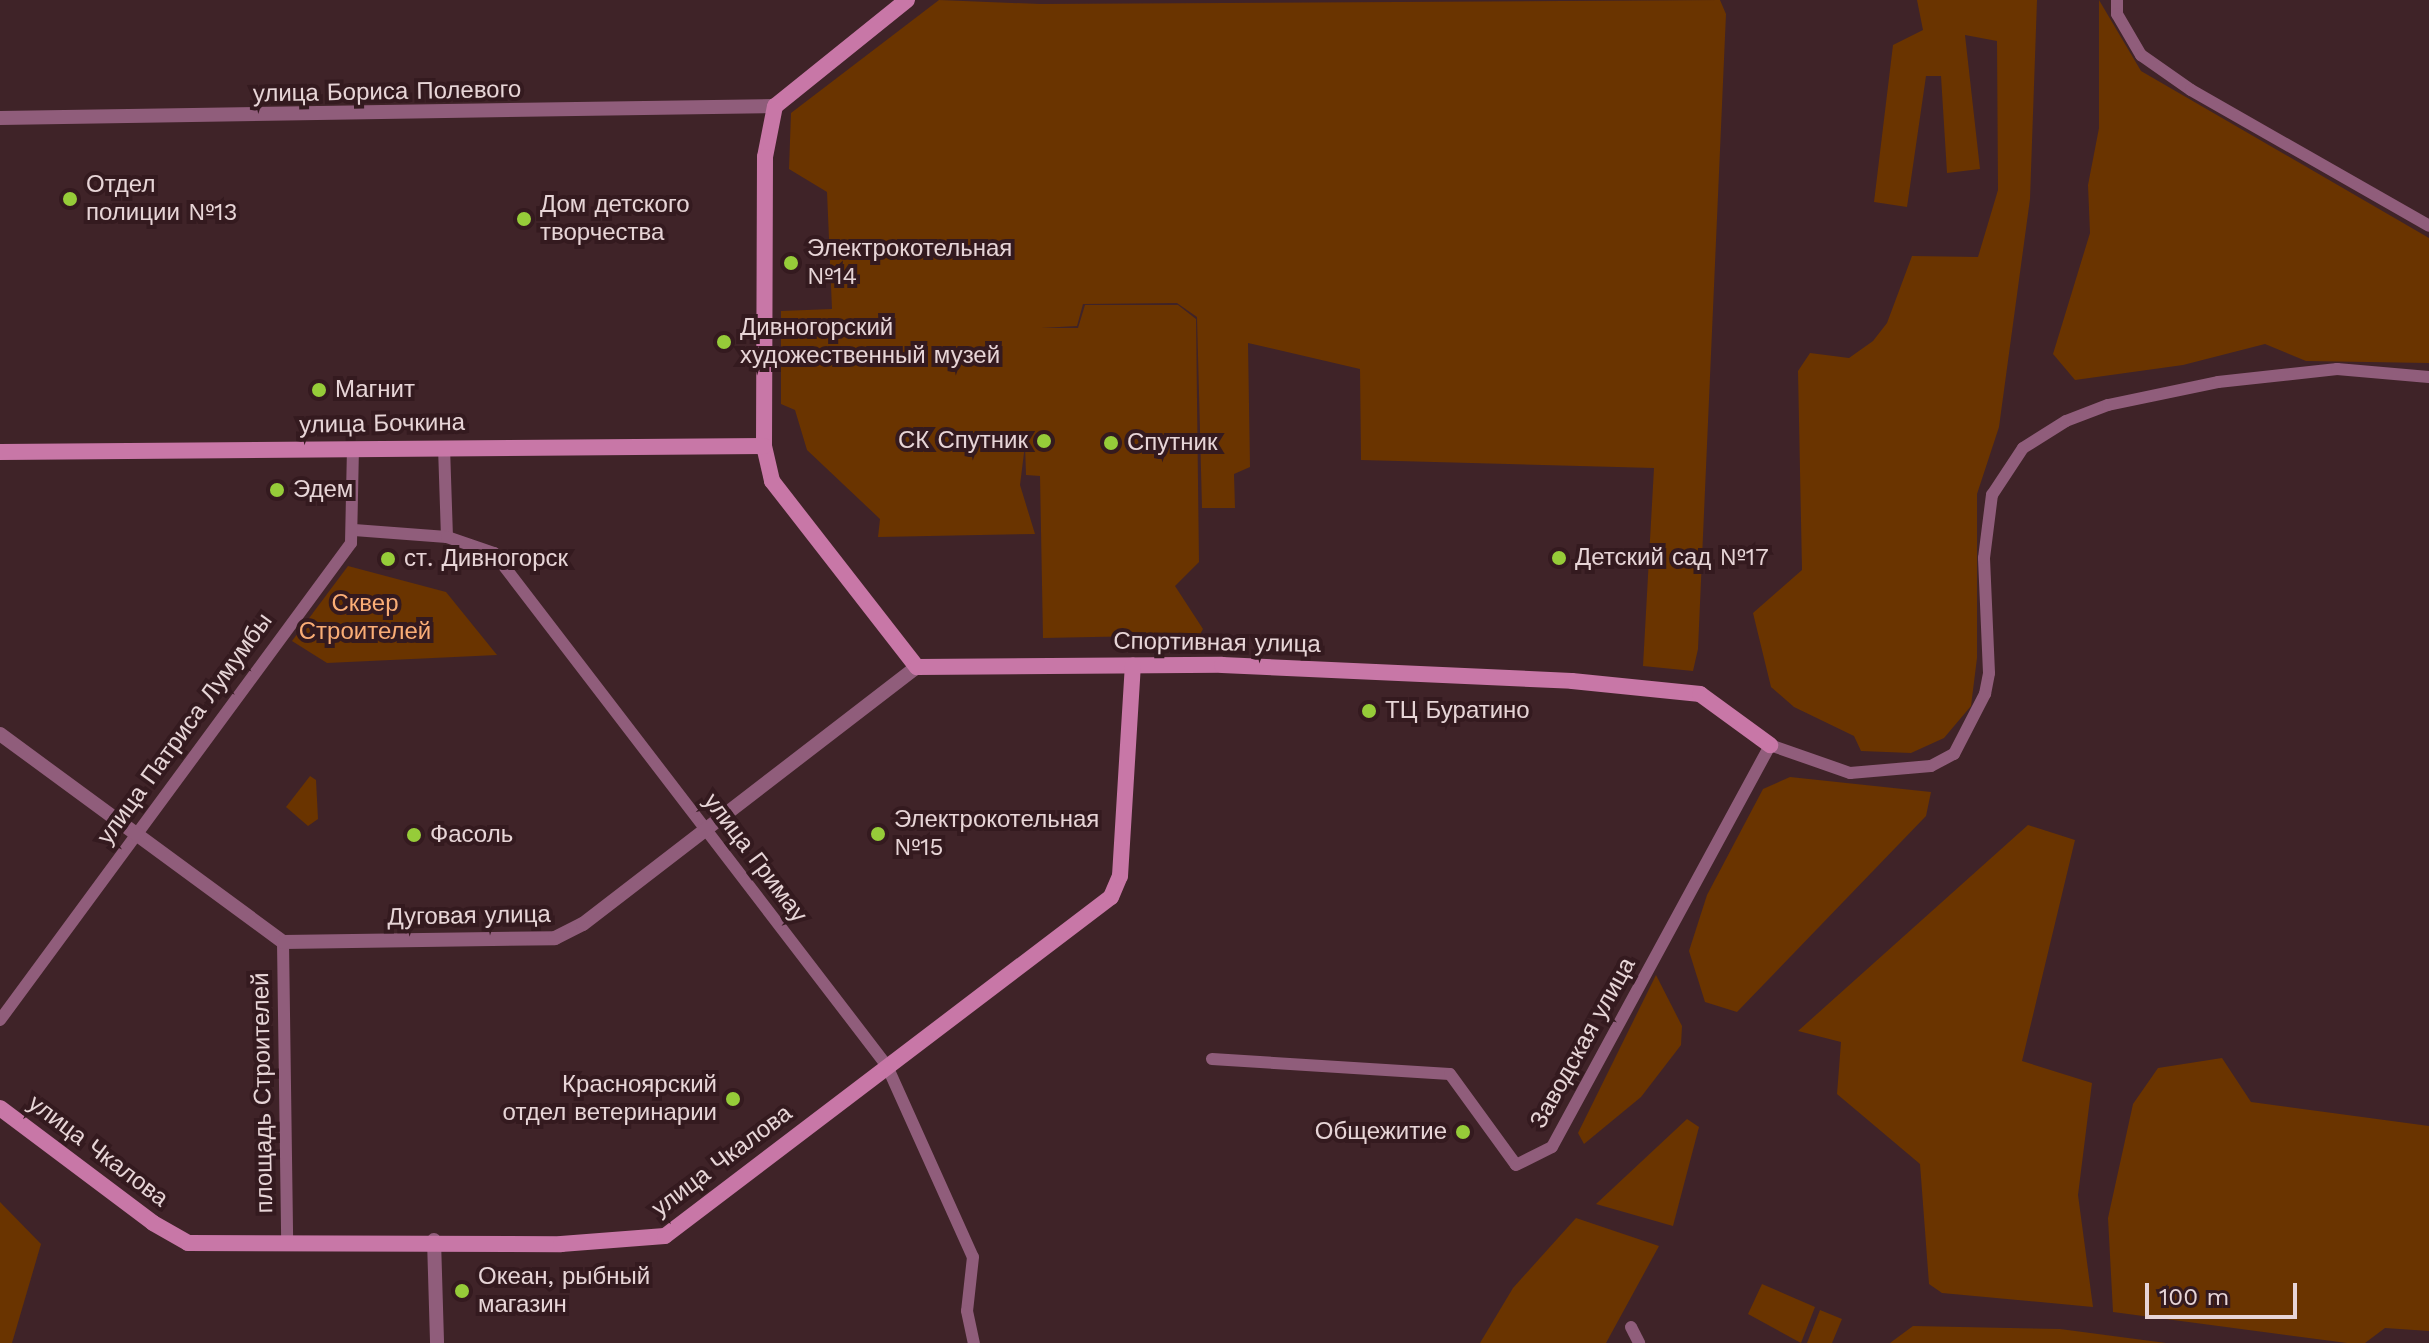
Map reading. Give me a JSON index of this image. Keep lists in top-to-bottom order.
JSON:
{
  "streets": {
    "main road": ["улица Бочкина", "Спортивная улица", "улица Чкалова"],
    "street": [
      "улица Бориса Полевого",
      "улица Патриса Лумумбы",
      "улица Гримау",
      "Дуговая улица",
      "Заводская улица",
      "площадь Строителей"
    ]
  },
  "crossings": [
    ["улица Бочкина", "улица Патриса Лумумбы"],
    ["Спортивная улица", "Дуговая улица"],
    ["Спортивная улица", "Заводская улица"],
    ["Спортивная улица", "улица Чкалова"],
    ["улица Патриса Лумумбы", "улица Гримау"],
    ["улица Гримау", "Дуговая улица"],
    ["улица Гримау", "улица Чкалова"],
    ["Дуговая улица", "площадь Строителей"],
    ["площадь Строителей", "улица Чкалова"]
  ],
  "parks": ["Сквер Строителей"],
  "places": [
    "Отдел полиции №13",
    "Дом детского творчества",
    "Электрокотельная №14",
    "Дивногорский художественный музей",
    "Магнит",
    "СК Спутник",
    "Спутник",
    "Эдем",
    "Детский сад №17",
    "ст. Дивногорск",
    "ТЦ Буратино",
    "Электрокотельная №15",
    "Фасоль",
    "Красноярский отдел ветеринарии",
    "Общежитие",
    "Океан, рыбный магазин"
  ],
  "scale_bar": "100 m"
}
